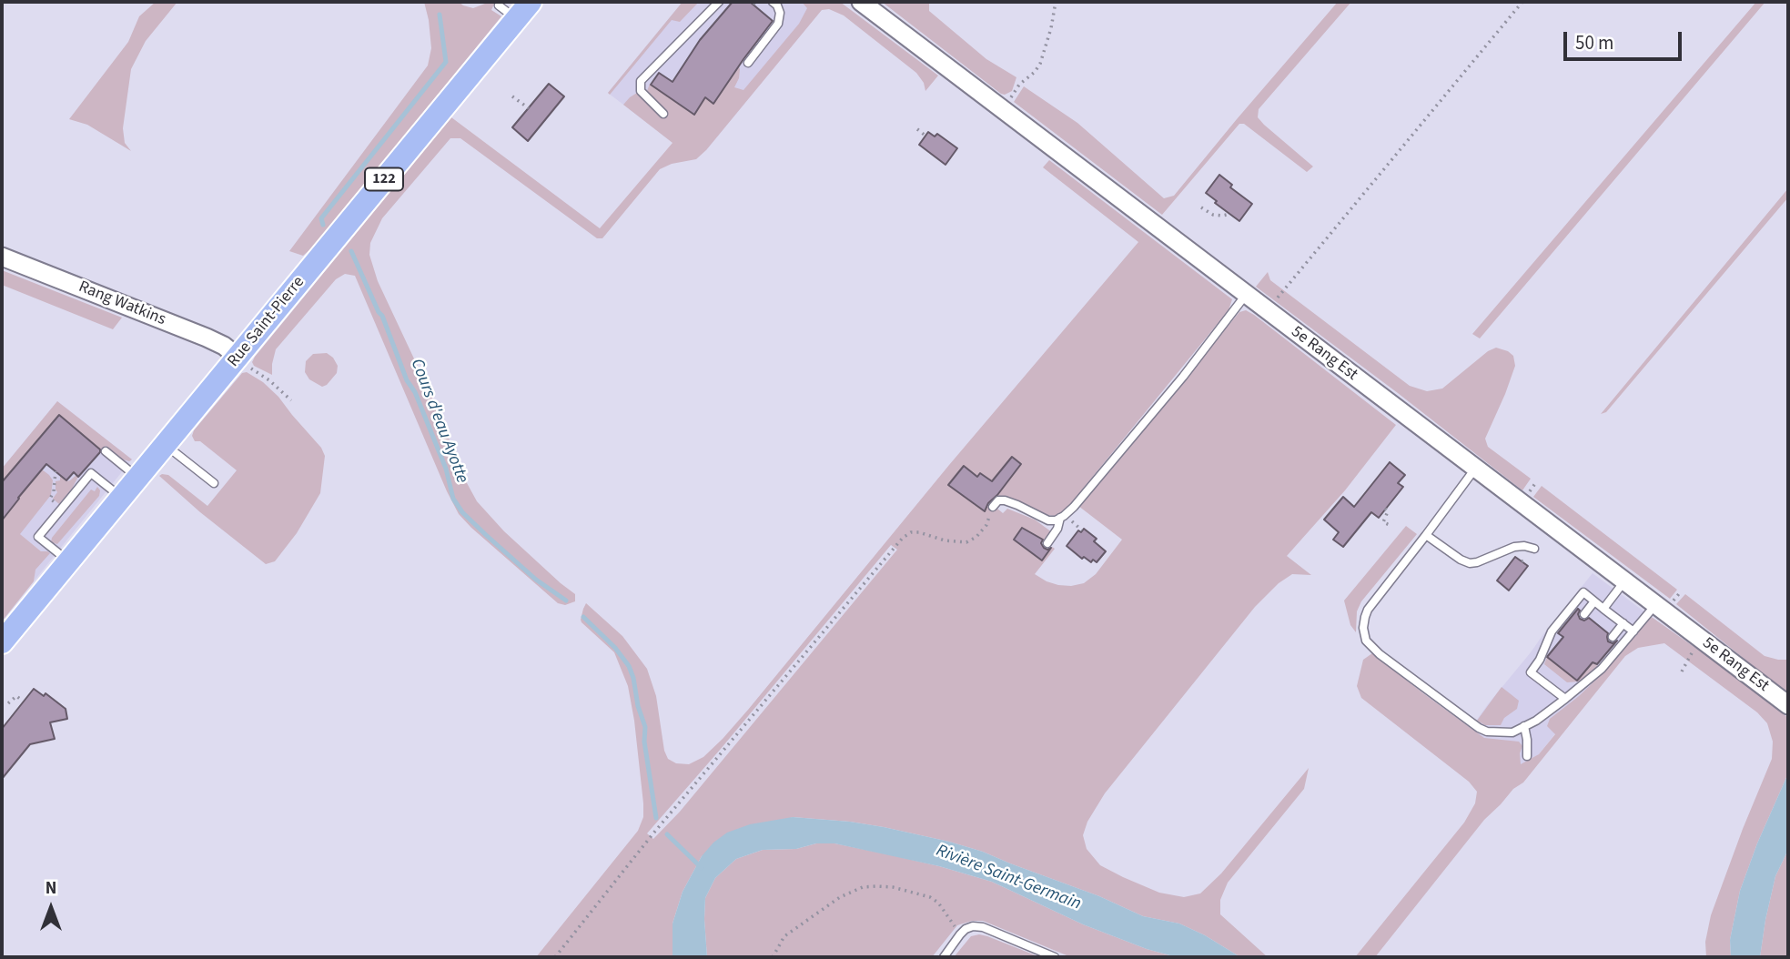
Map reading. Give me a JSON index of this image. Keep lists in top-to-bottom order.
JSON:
{
  "streets": {
    "main road": ["122", "Rue Saint-Pierre"],
    "street": ["Rang Watkins", "5e Rang Est"]
  },
  "crossings": [
    ["Rang Watkins", "Rue Saint-Pierre"]
  ],
  "water": ["Cours d'eau Ayotte", "Rivière Saint-Germain"],
  "scale_bar": "50 m",
  "north": "top"
}
